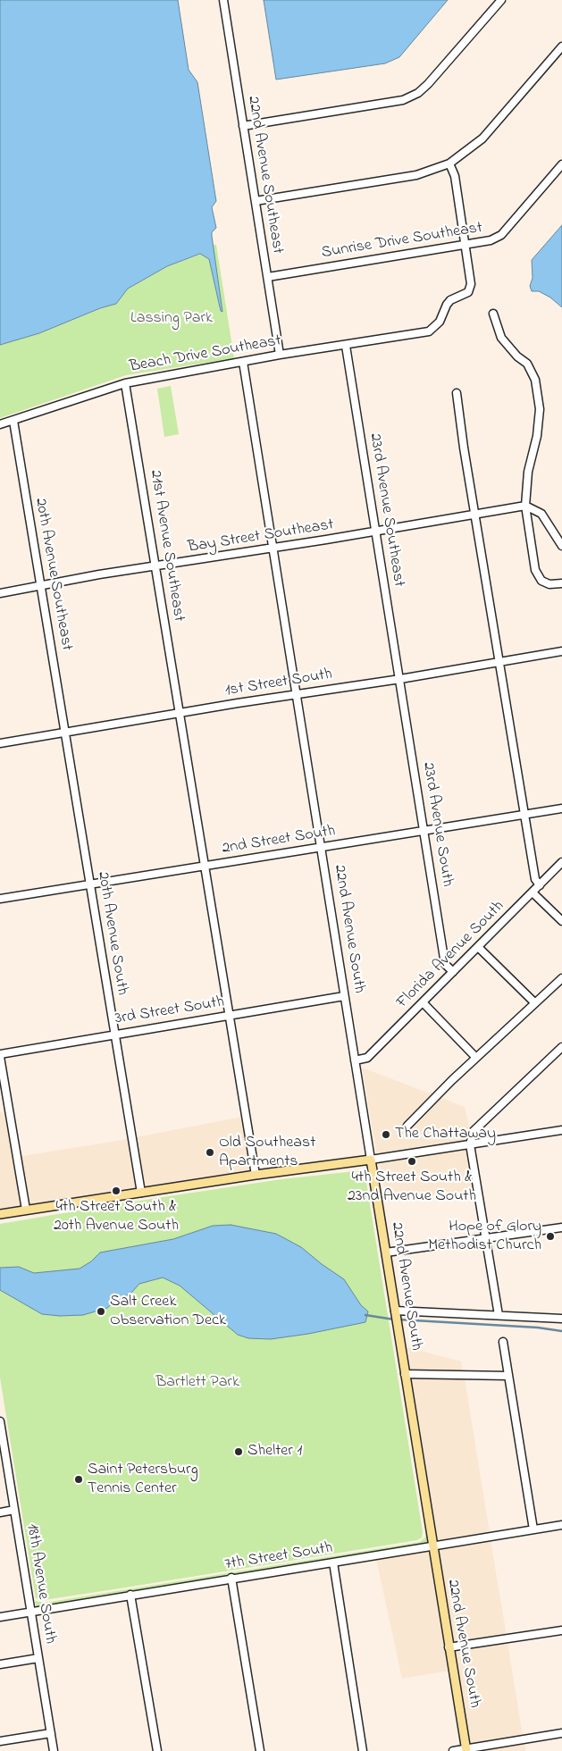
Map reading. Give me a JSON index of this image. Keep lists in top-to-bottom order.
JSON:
{
  "streets": {
    "main road": ["22nd Avenue South"],
    "street": [
      "22nd Avenue Southeast",
      "Sunrise Drive Southeast",
      "Beach Drive Southeast",
      "23rd Avenue Southeast",
      "Bay Street Southeast",
      "21st Avenue Southeast",
      "20th Avenue Southeast",
      "1st Street South",
      "23rd Avenue South",
      "2nd Street South",
      "20th Avenue South",
      "Florida Avenue South",
      "3rd Street South",
      "7th Street South",
      "18th Avenue South"
    ]
  },
  "crossings": [
    ["22nd Avenue Southeast", "Sunrise Drive Southeast"],
    ["22nd Avenue Southeast", "Beach Drive Southeast"],
    ["Sunrise Drive Southeast", "Beach Drive Southeast"],
    ["Beach Drive Southeast", "23rd Avenue Southeast"],
    ["Beach Drive Southeast", "21st Avenue Southeast"],
    ["Beach Drive Southeast", "20th Avenue Southeast"],
    ["23rd Avenue Southeast", "Bay Street Southeast"],
    ["23rd Avenue Southeast", "1st Street South"],
    ["23rd Avenue Southeast", "23rd Avenue South"],
    ["Bay Street Southeast", "21st Avenue Southeast"],
    ["Bay Street Southeast", "20th Avenue Southeast"],
    ["21st Avenue Southeast", "1st Street South"],
    ["21st Avenue Southeast", "2nd Street South"],
    ["21st Avenue Southeast", "3rd Street South"],
    ["20th Avenue Southeast", "1st Street South"],
    ["20th Avenue Southeast", "20th Avenue South"],
    ["1st Street South", "23rd Avenue South"],
    ["1st Street South", "22nd Avenue South"],
    ["1st Street South", "20th Avenue South"],
    ["23rd Avenue South", "2nd Street South"],
    ["23rd Avenue South", "Florida Avenue South"],
    ["2nd Street South", "22nd Avenue South"],
    ["2nd Street South", "20th Avenue South"],
    ["22nd Avenue South", "Florida Avenue South"],
    ["22nd Avenue South", "3rd Street South"],
    ["22nd Avenue South", "7th Street South"],
    ["20th Avenue South", "3rd Street South"],
    ["7th Street South", "18th Avenue South"]
  ],
  "parks": ["Lassing Park", "Bartlett Park"],
  "places": [
    "The Chattaway",
    "Old Southeast Apartments",
    "4th Street South & 23nd Avenue South",
    "4th Street South & 20th Avenue South",
    "Hope of Glory Methodist Church",
    "Salt Creek Observation Deck",
    "Shelter 1",
    "Saint Petersburg Tennis Center"
  ]
}
